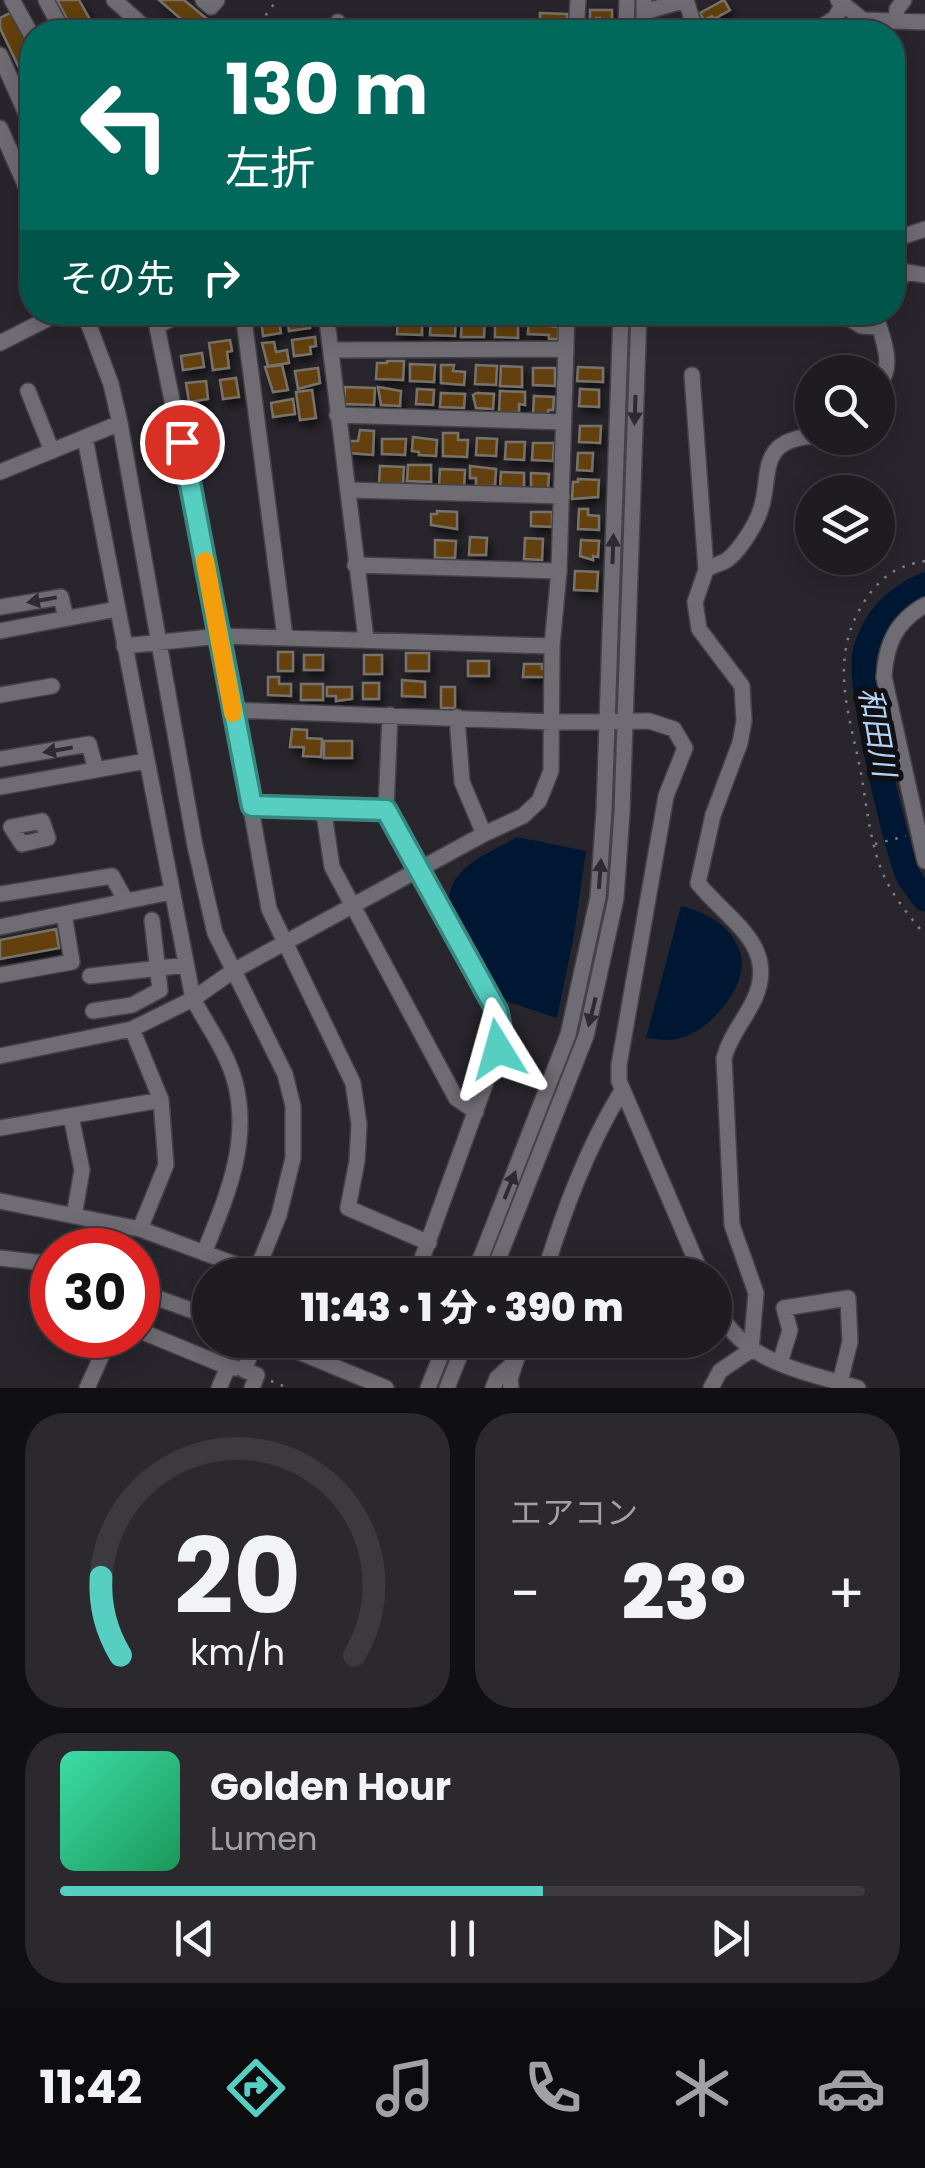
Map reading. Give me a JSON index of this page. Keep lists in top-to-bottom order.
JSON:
{
  "water": ["和田川"],
  "page": {
    "turn": ["130 m", "左折"],
    "then": "その先",
    "limit": "30",
    "trip": "11:43 · 1 分 · 390 m",
    "tile": "エアコン",
    "heat": ["−", "23°", "+"],
    "song": ["Golden Hour", "Lumen"],
    "tabs": "11:42",
    "gauge": ["20", "km/h"]
  }
}
